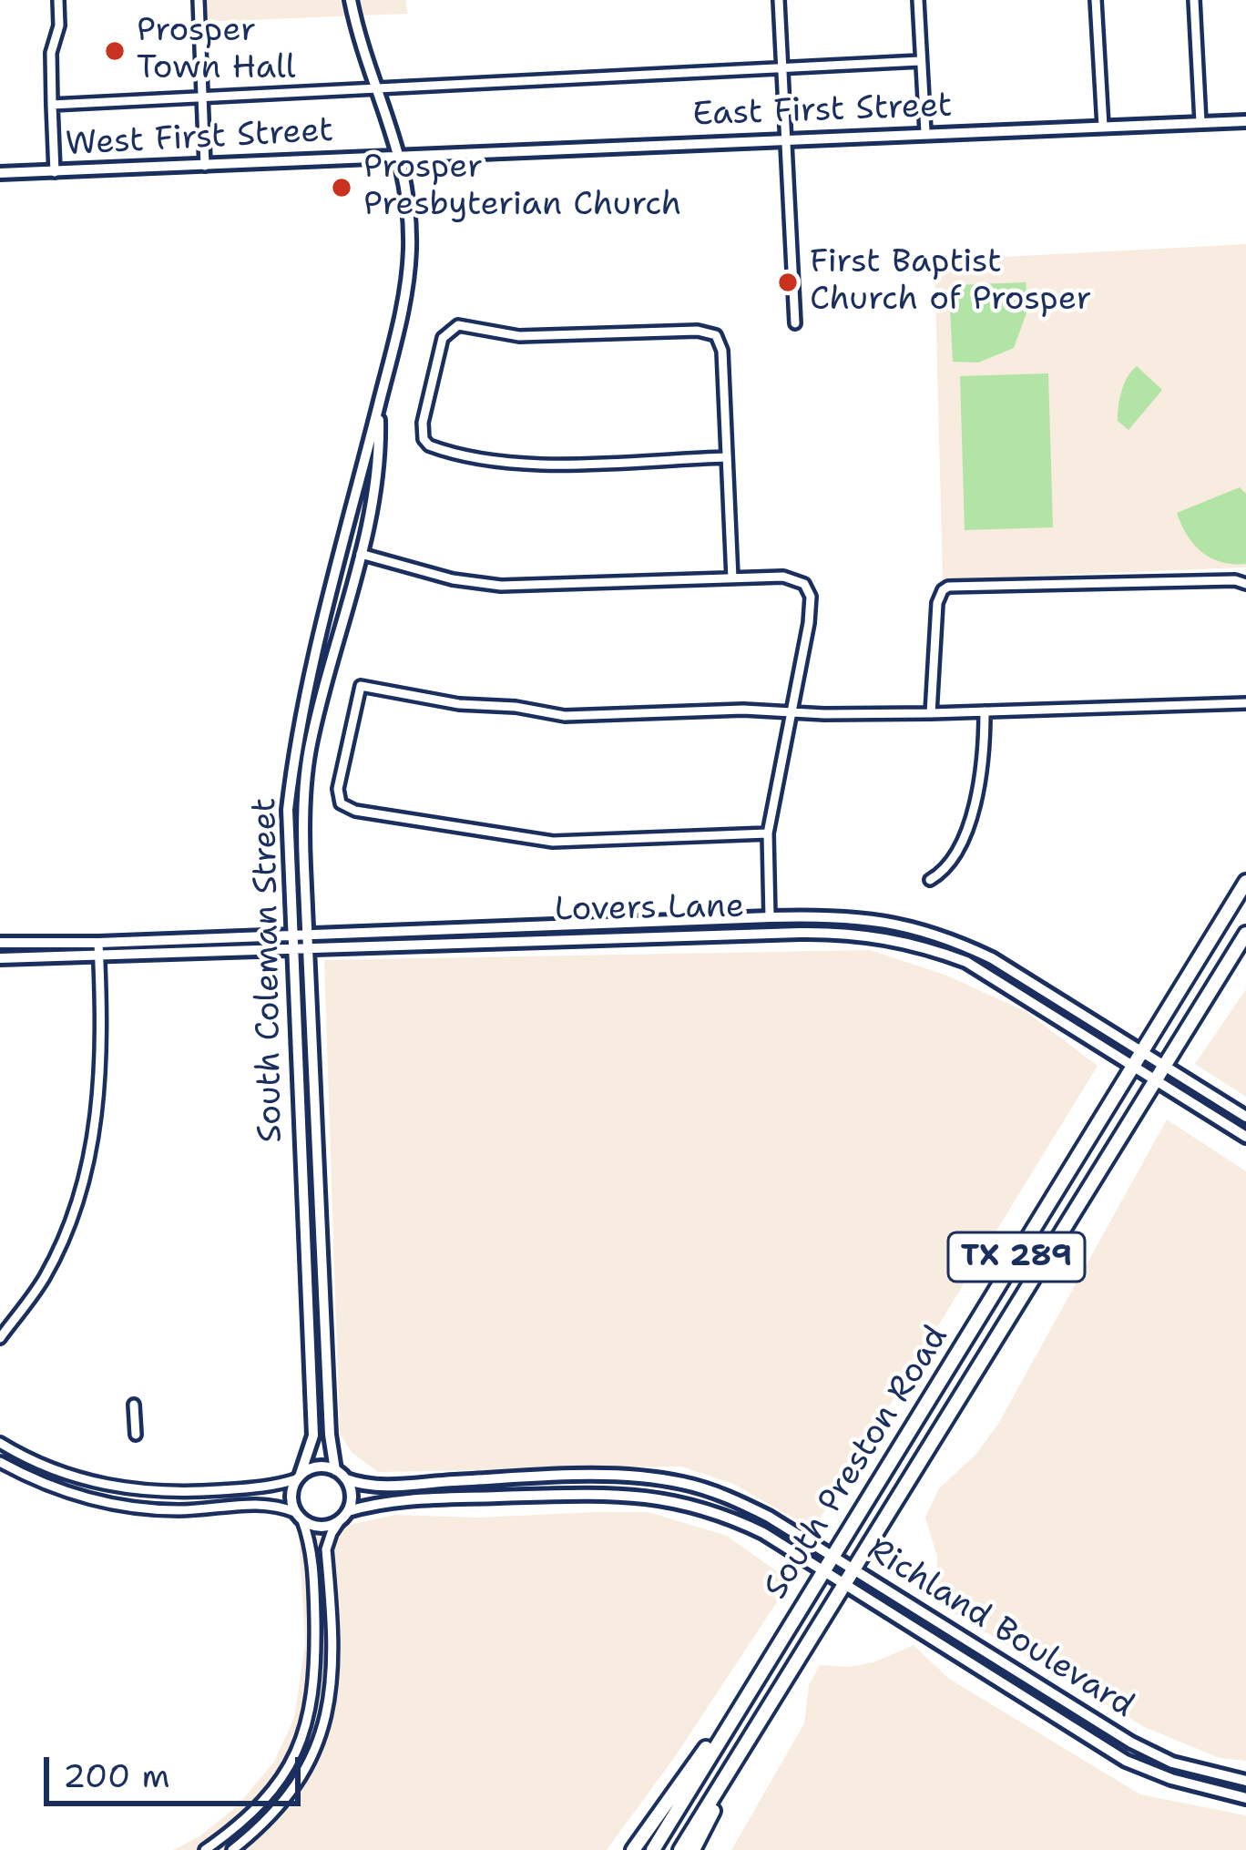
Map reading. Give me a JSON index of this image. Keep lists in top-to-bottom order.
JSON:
{
  "streets": {
    "main road": ["TX 289", "South Preston Road"],
    "street": [
      "East First Street",
      "West First Street",
      "Lovers Lane",
      "South Coleman Street",
      "Richland Boulevard"
    ]
  },
  "crossings": [
    ["East First Street", "West First Street"],
    ["East First Street", "South Coleman Street"],
    ["West First Street", "South Coleman Street"],
    ["Lovers Lane", "South Coleman Street"],
    ["Lovers Lane", "South Preston Road"],
    ["South Coleman Street", "Richland Boulevard"],
    ["South Preston Road", "Richland Boulevard"]
  ],
  "places": ["Prosper Town Hall", "Prosper Presbyterian Church", "First Baptist Church of Prosper"],
  "scale_bar": "200 m"
}
